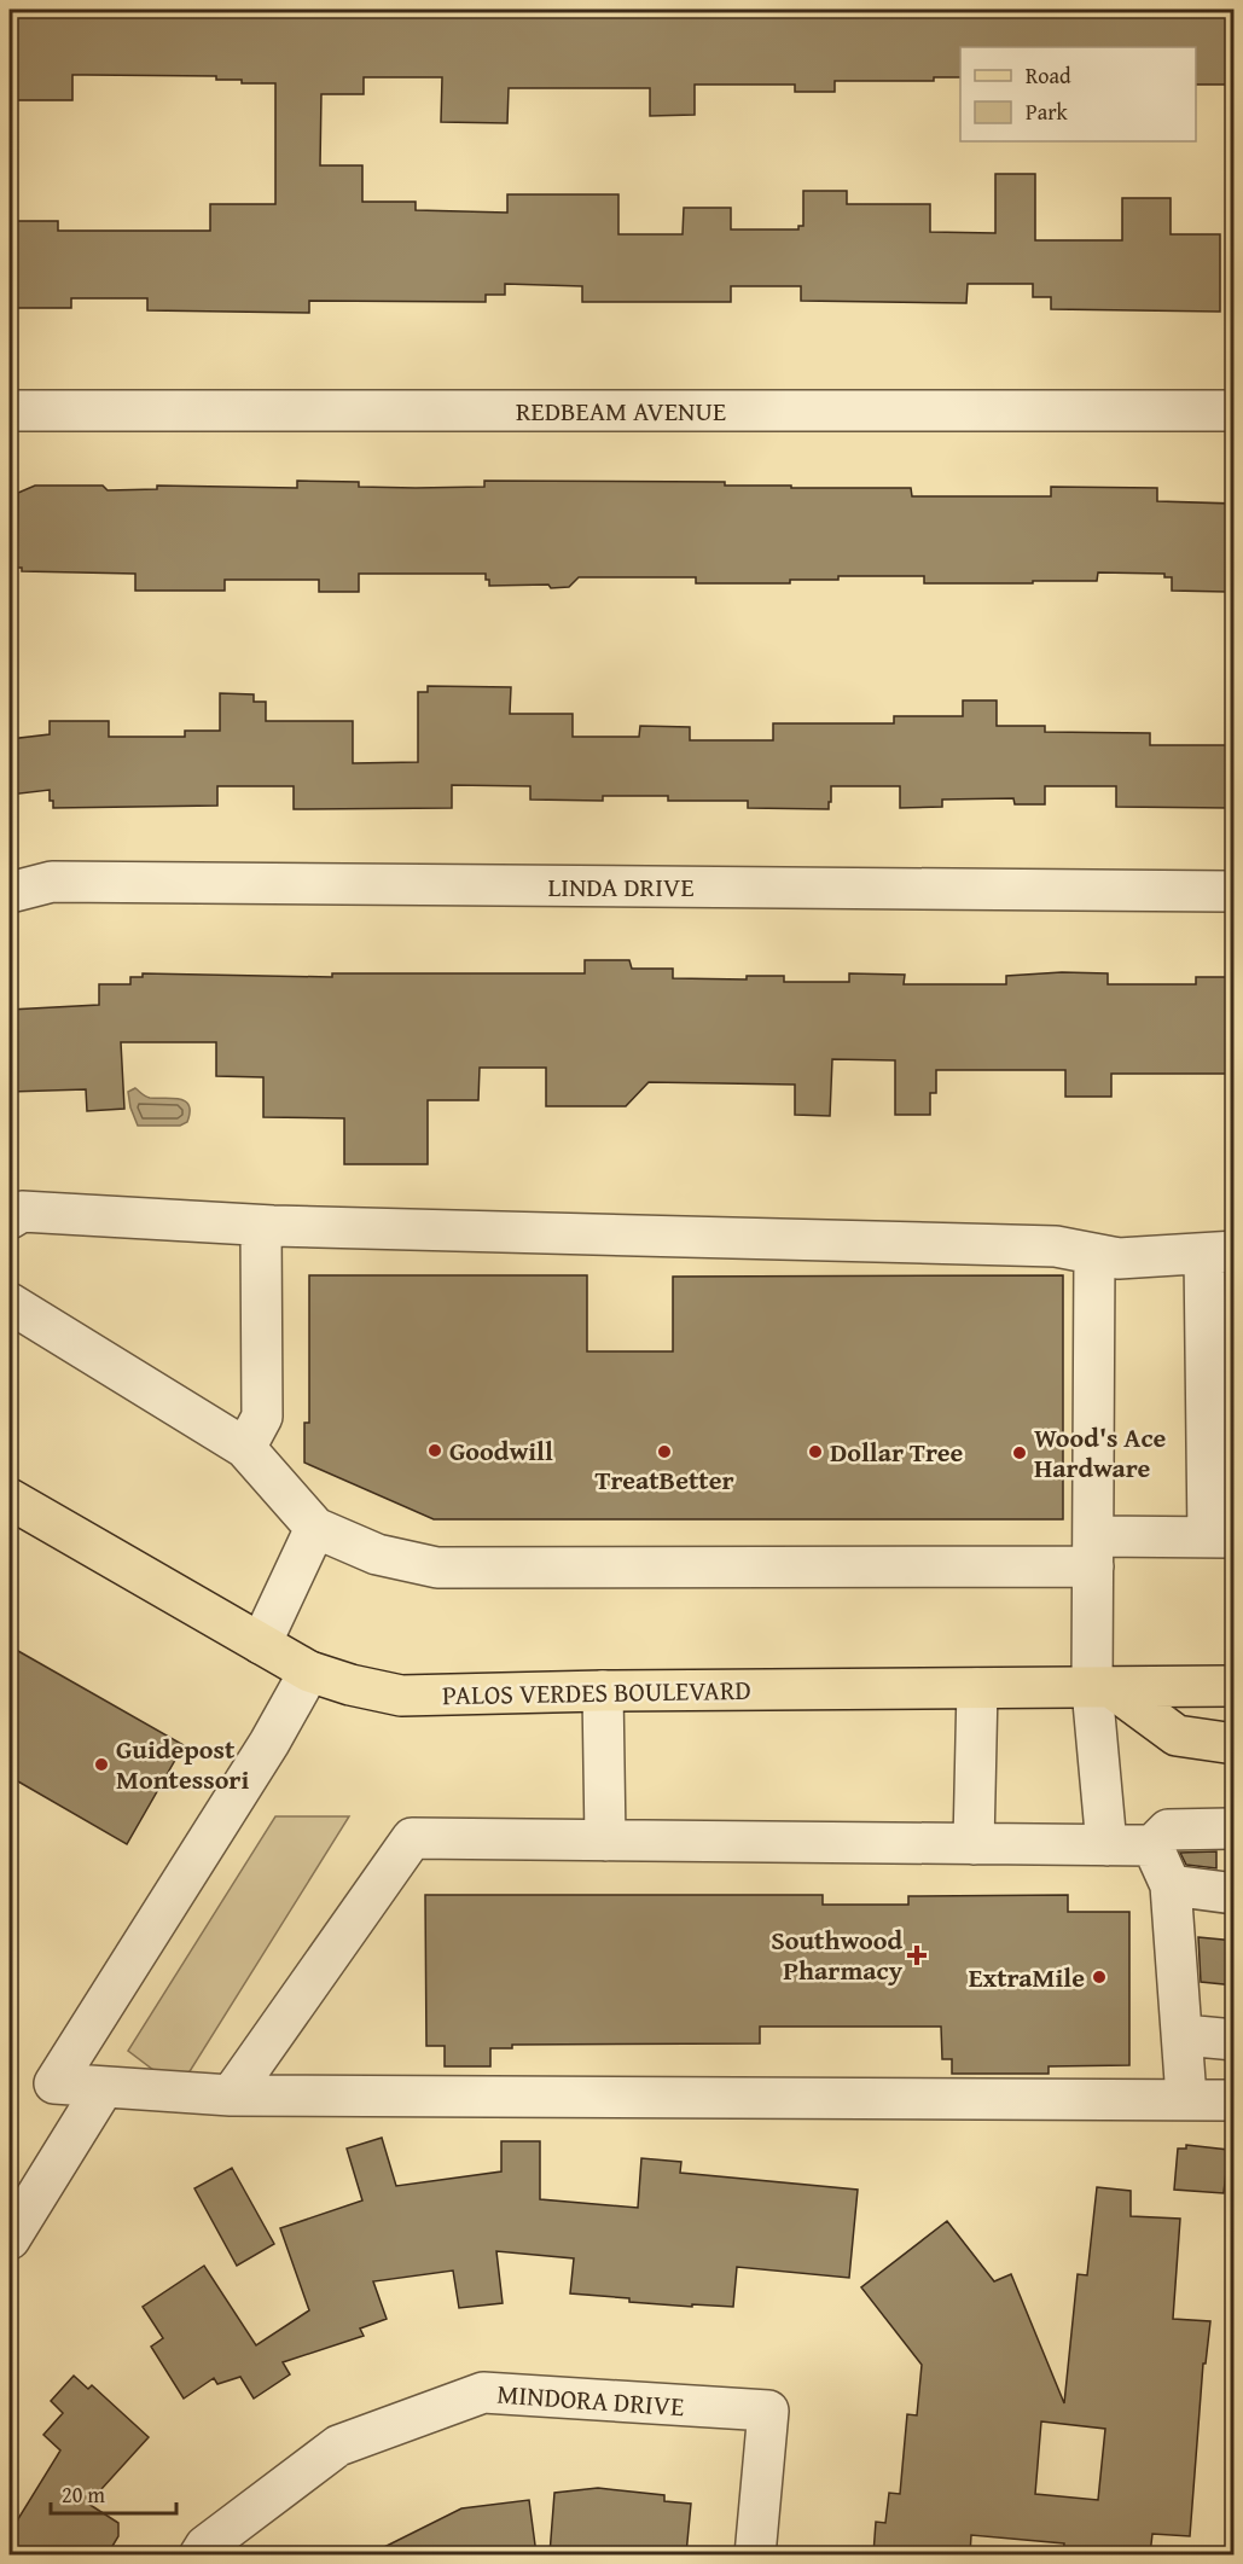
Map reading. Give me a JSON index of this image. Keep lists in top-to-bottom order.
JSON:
{
  "streets": {
    "main road": ["PALOS VERDES BOULEVARD"],
    "street": ["REDBEAM AVENUE", "LINDA DRIVE", "MINDORA DRIVE"]
  },
  "places": {
    "other": [
      "Goodwill",
      "TreatBetter",
      "Dollar Tree",
      "Wood's Ace Hardware",
      "Guidepost Montessori",
      "ExtraMile"
    ],
    "health": ["Southwood Pharmacy"]
  },
  "legend": ["Road", "Park"],
  "scale_bar": "20 m"
}
